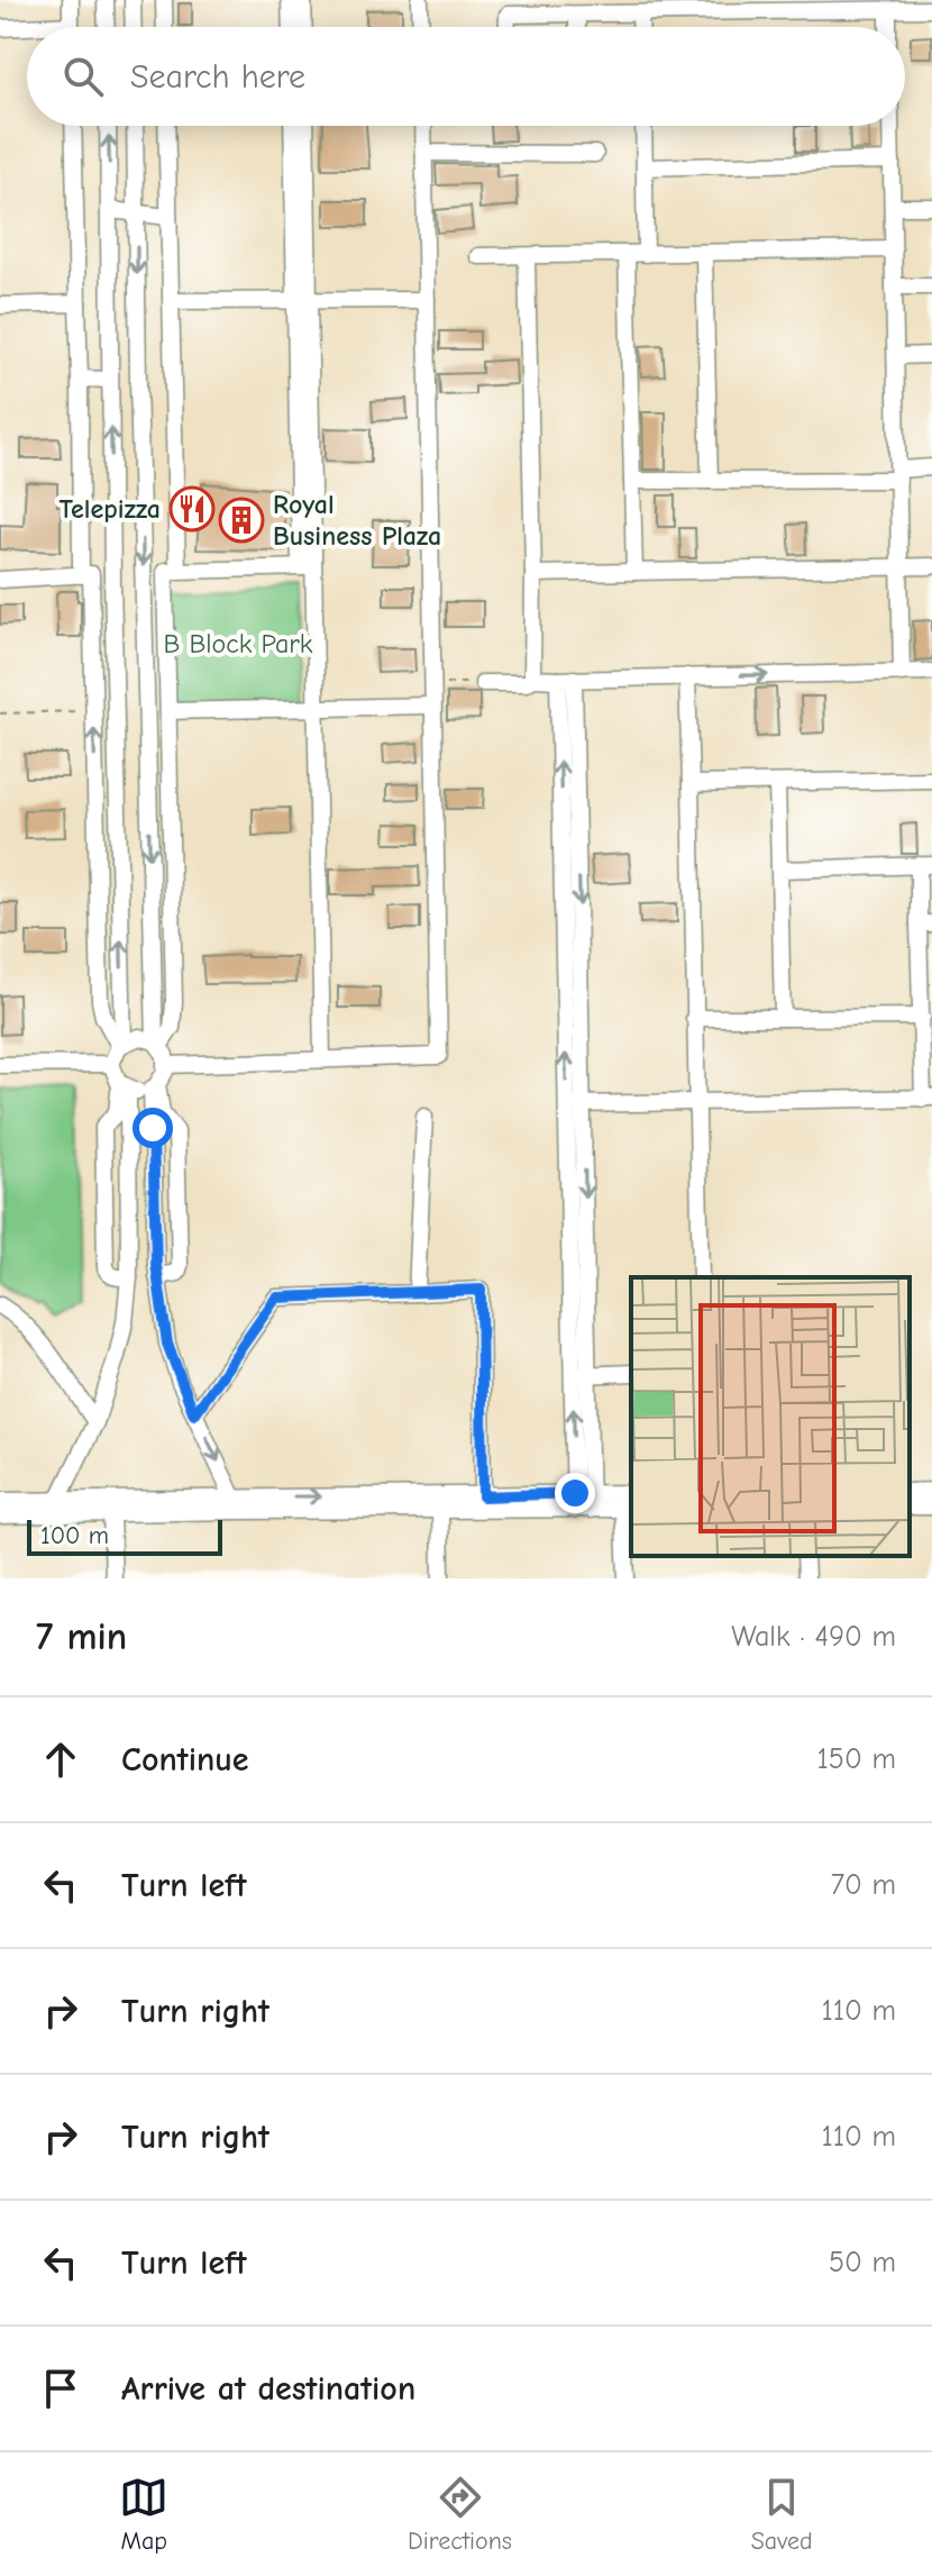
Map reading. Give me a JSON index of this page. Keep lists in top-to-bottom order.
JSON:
{
  "parks": ["B Block Park"],
  "places": {
    "restaurant": ["Telepizza"],
    "building": ["Royal Business Plaza"]
  },
  "scale_bar": "100 m",
  "page": {
    "search": "Search here",
    "scale": "100 m",
    "heading": ["7 min", "Walk · 490 m"],
    "list": [
      ["Continue", "150 m"],
      ["Turn left", "70 m"],
      ["Turn right", "110 m"],
      ["Turn right", "110 m"],
      ["Turn left", "50 m"],
      "Arrive at destination"
    ],
    "nav": ["Map", "Directions", "Saved"]
  }
}
